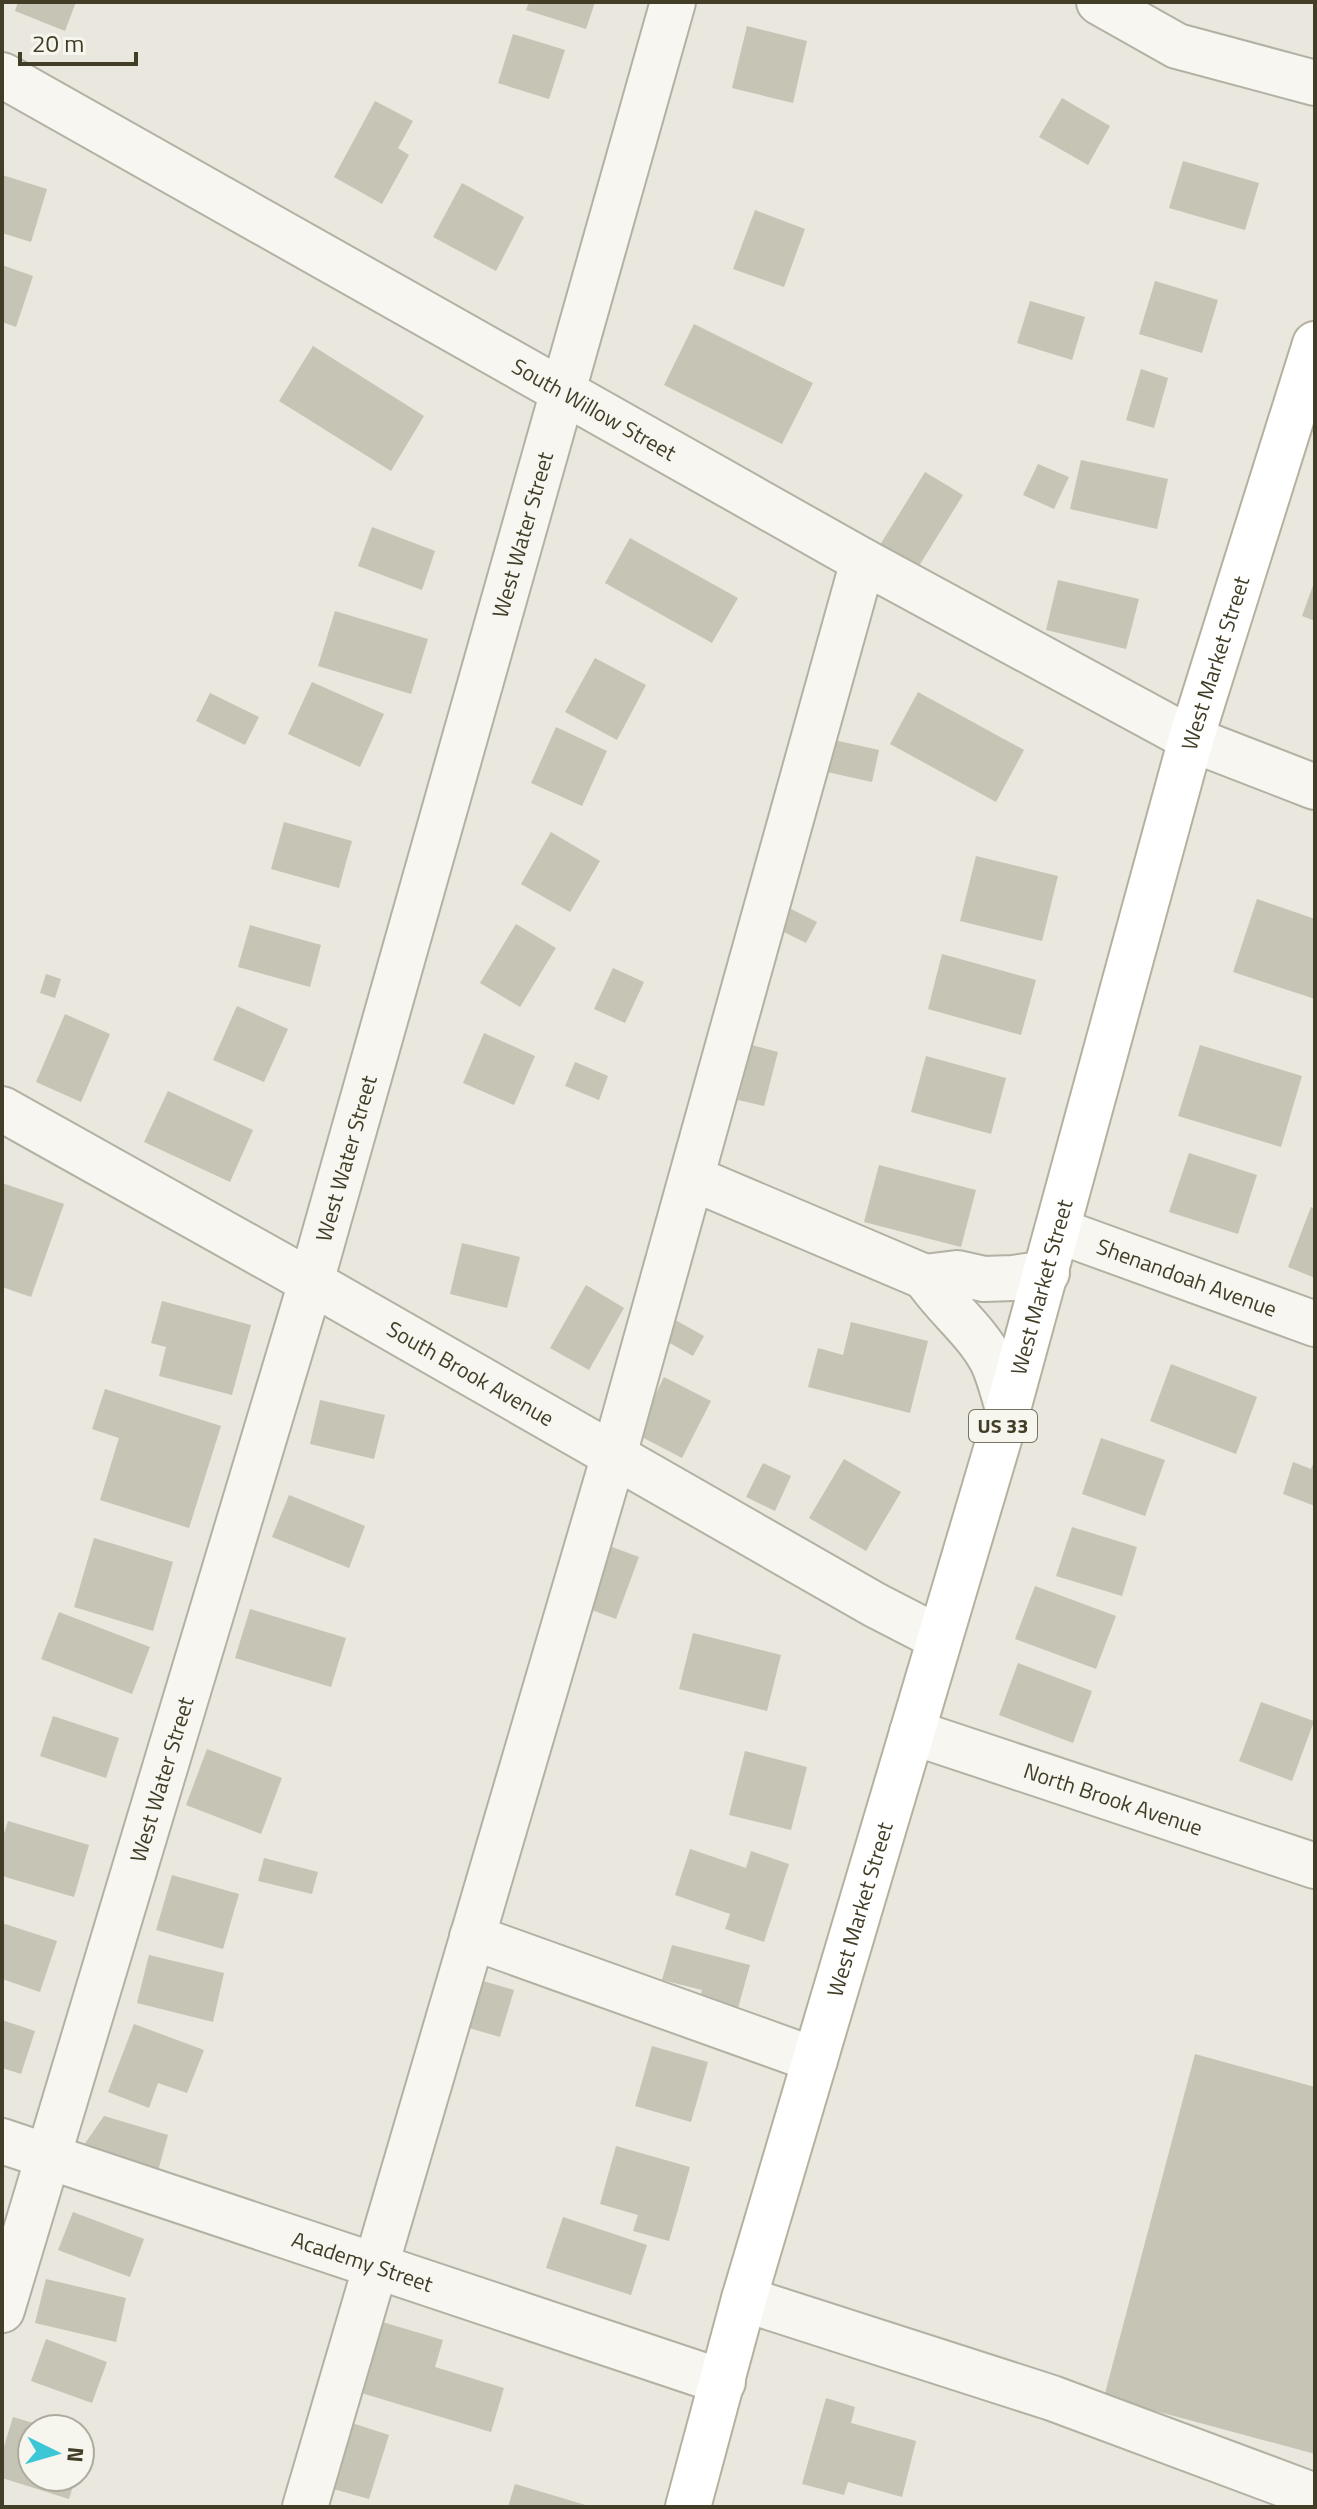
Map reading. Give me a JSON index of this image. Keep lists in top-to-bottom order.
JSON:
{
  "streets": {
    "main road": ["West Market Street", "US 33"],
    "street": [
      "South Willow Street",
      "West Water Street",
      "Shenandoah Avenue",
      "South Brook Avenue",
      "North Brook Avenue",
      "Academy Street"
    ]
  },
  "crossings": [
    ["South Willow Street", "West Water Street"],
    ["South Willow Street", "West Market Street"],
    ["West Water Street", "South Brook Avenue"],
    ["West Water Street", "Academy Street"],
    ["West Market Street", "Shenandoah Avenue"],
    ["West Market Street", "South Brook Avenue"],
    ["West Market Street", "North Brook Avenue"],
    ["West Market Street", "Academy Street"]
  ],
  "scale_bar": "20 m",
  "north": "right"
}
